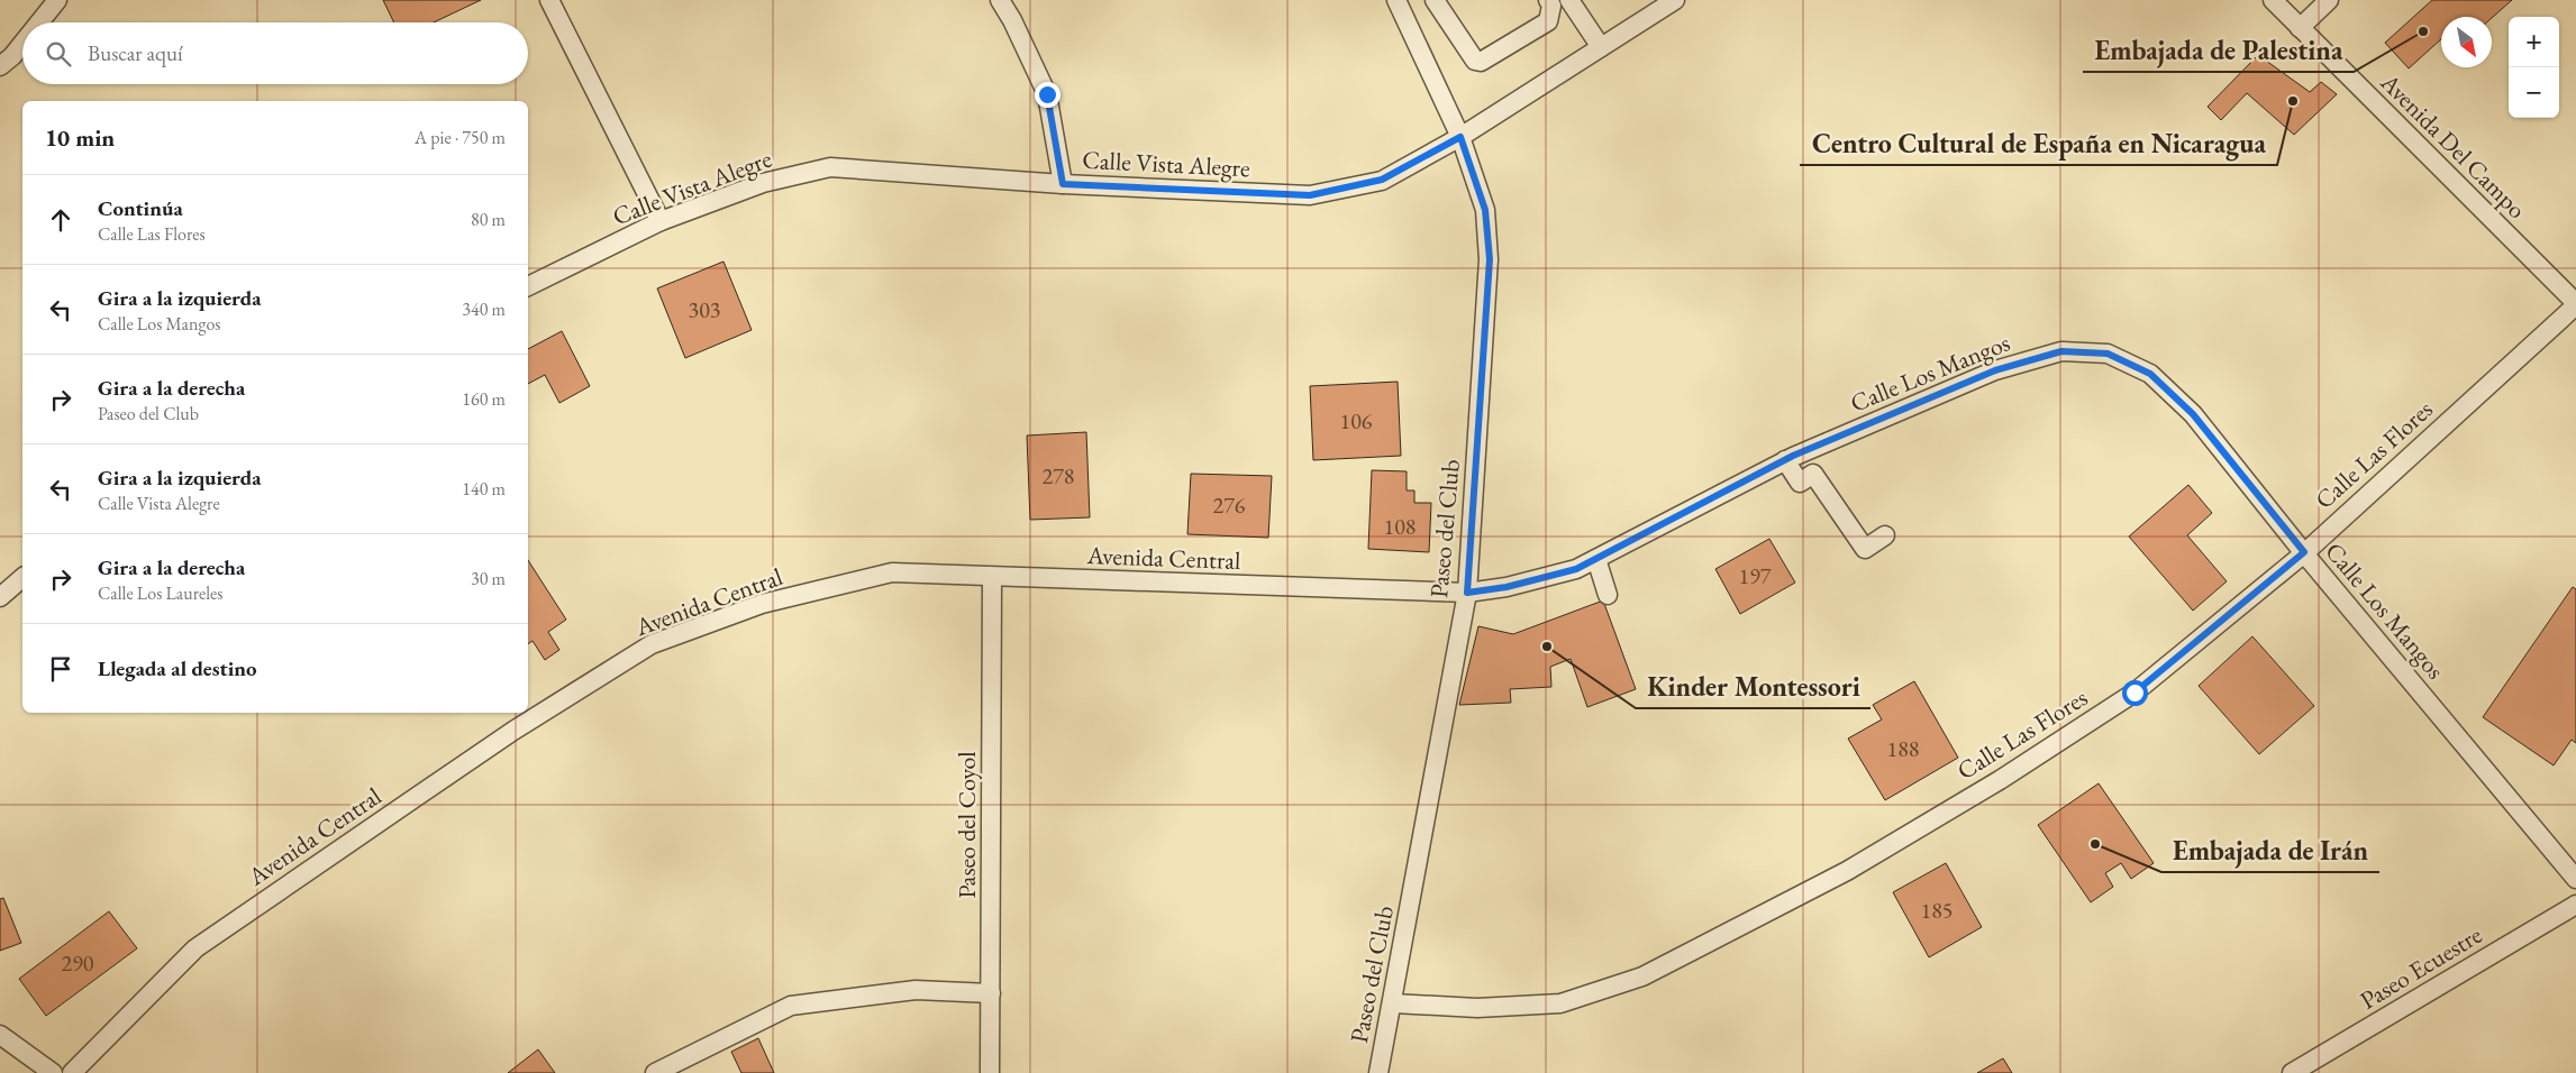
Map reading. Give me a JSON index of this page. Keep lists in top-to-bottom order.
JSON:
{
  "streets": {
    "street": [
      "Avenida Del Campo",
      "Calle Vista Alegre",
      "Calle Los Mangos",
      "Calle Las Flores",
      "Paseo del Club",
      "Avenida Central",
      "Paseo del Coyol",
      "Paseo Ecuestre"
    ]
  },
  "crossings": [
    ["Avenida Del Campo", "Calle Las Flores"],
    ["Calle Vista Alegre", "Paseo del Club"],
    ["Calle Los Mangos", "Calle Las Flores"],
    ["Calle Los Mangos", "Paseo del Club"],
    ["Calle Los Mangos", "Avenida Central"],
    ["Calle Las Flores", "Paseo del Club"],
    ["Paseo del Club", "Avenida Central"],
    ["Avenida Central", "Paseo del Coyol"]
  ],
  "places": [
    "Embajada de Palestina",
    "Centro Cultural de España en Nicaragua",
    "Kinder Montessori",
    "Embajada de Irán"
  ],
  "house_numbers": [
    "303",
    "106",
    "278",
    "276",
    "108",
    "197",
    "188",
    "185",
    "290"
  ],
  "north": "bottom right",
  "page": {
    "map_buttons": ["+", "−"],
    "search": "Buscar aquí",
    "heading": ["10 min", "A pie · 750 m"],
    "list": [
      ["Continúa", "Calle Las Flores", "80 m"],
      ["Gira a la izquierda", "Calle Los Mangos", "340 m"],
      ["Gira a la derecha", "Paseo del Club", "160 m"],
      ["Gira a la izquierda", "Calle Vista Alegre", "140 m"],
      ["Gira a la derecha", "Calle Los Laureles", "30 m"],
      "Llegada al destino"
    ]
  }
}
